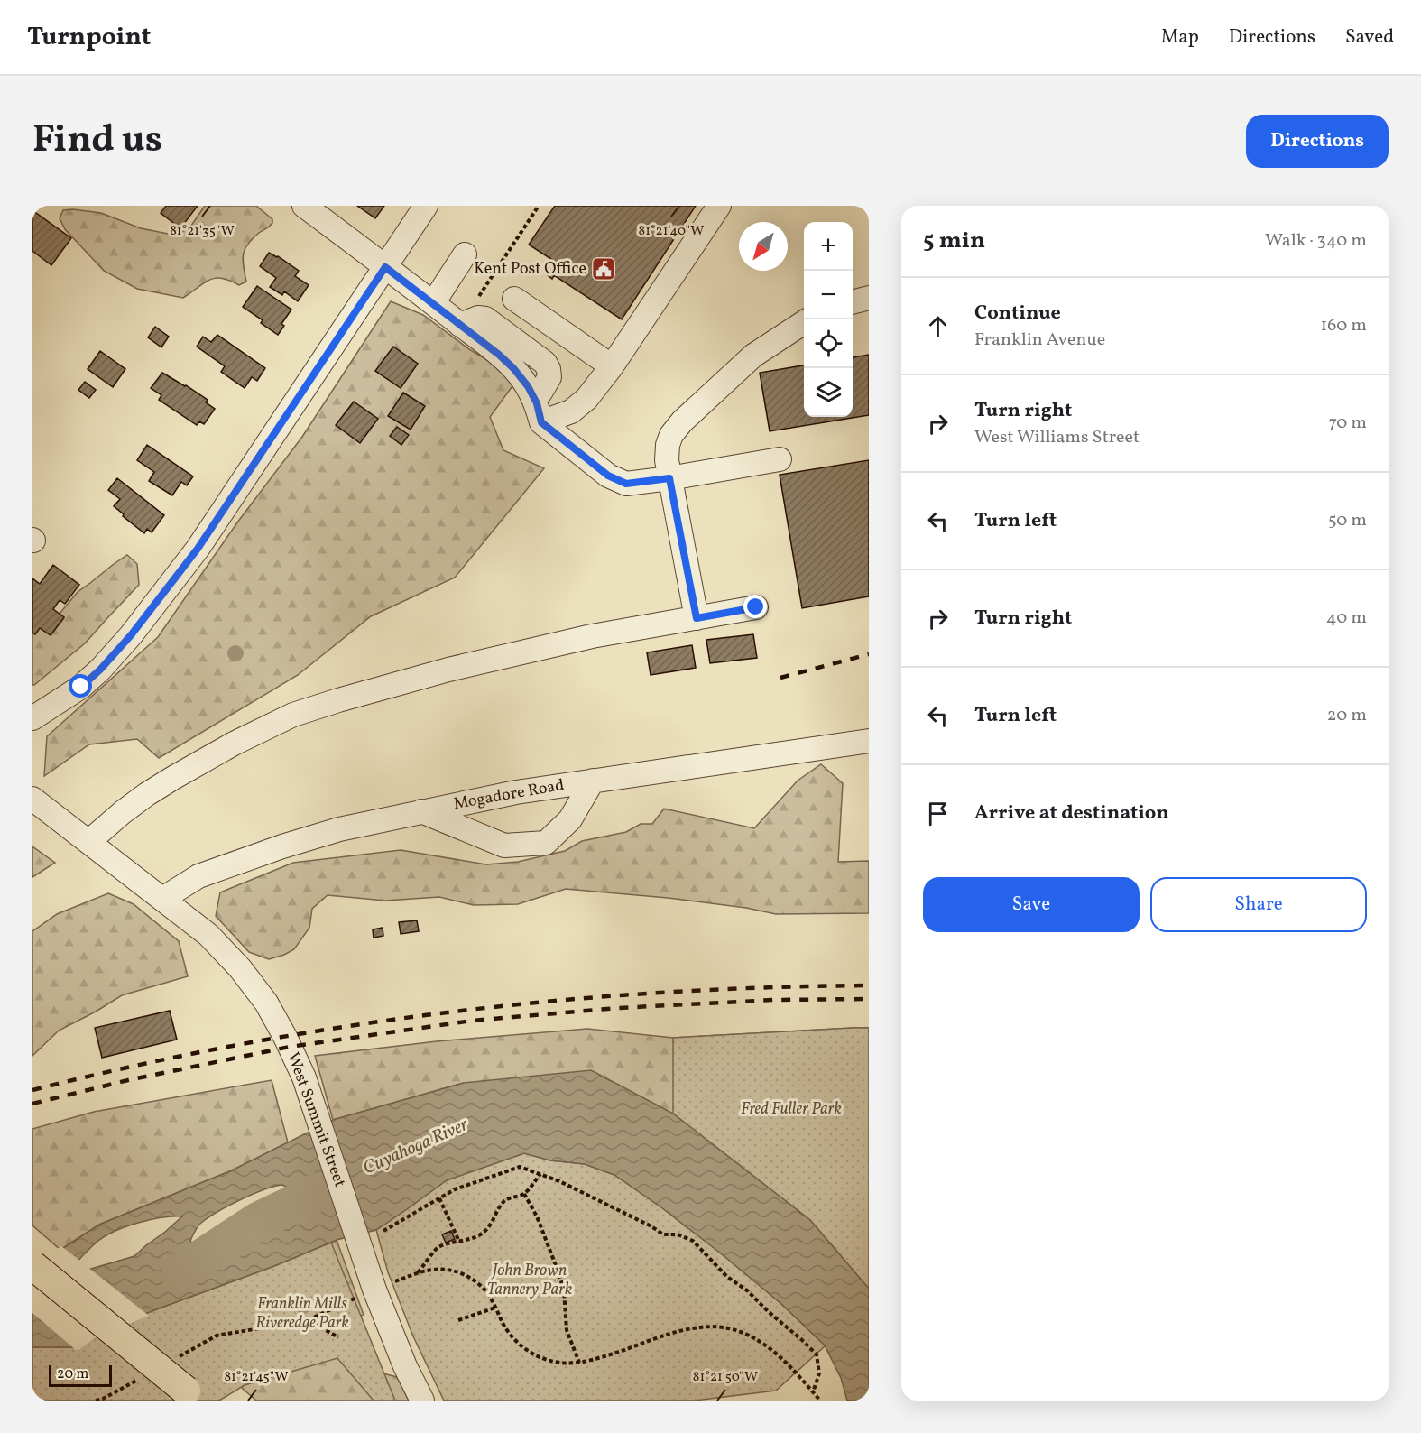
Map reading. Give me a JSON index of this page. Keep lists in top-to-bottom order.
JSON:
{
  "streets": {
    "street": ["Mogadore Road", "West Summit Street"]
  },
  "crossings": [
    ["Mogadore Road", "West Summit Street"]
  ],
  "water": ["Cuyahoga River"],
  "parks": ["Fred Fuller Park", "John Brown Tannery Park", "Franklin Mills Riveredge Park"],
  "places": {
    "public building": ["Kent Post Office"]
  },
  "scale_bar": "20 m",
  "north": "bottom left",
  "page": {
    "header": "Turnpoint",
    "nav": ["Map", "Directions", "Saved"],
    "title": "Find us",
    "buttons": [
      "Directions",
      ["Save", "Share"]
    ],
    "heading": ["5 min", "Walk · 340 m"],
    "map_buttons": ["+", "−"],
    "list": [
      ["Continue", "Franklin Avenue", "160 m"],
      ["Turn right", "West Williams Street", "70 m"],
      ["Turn left", "50 m"],
      ["Turn right", "40 m"],
      ["Turn left", "20 m"],
      "Arrive at destination"
    ],
    "scale": "20 m"
  },
  "coordinates": [
    "81°21'35\"W",
    "81°21'40\"W",
    "81°21'45\"W",
    "81°21'50\"W"
  ]
}
